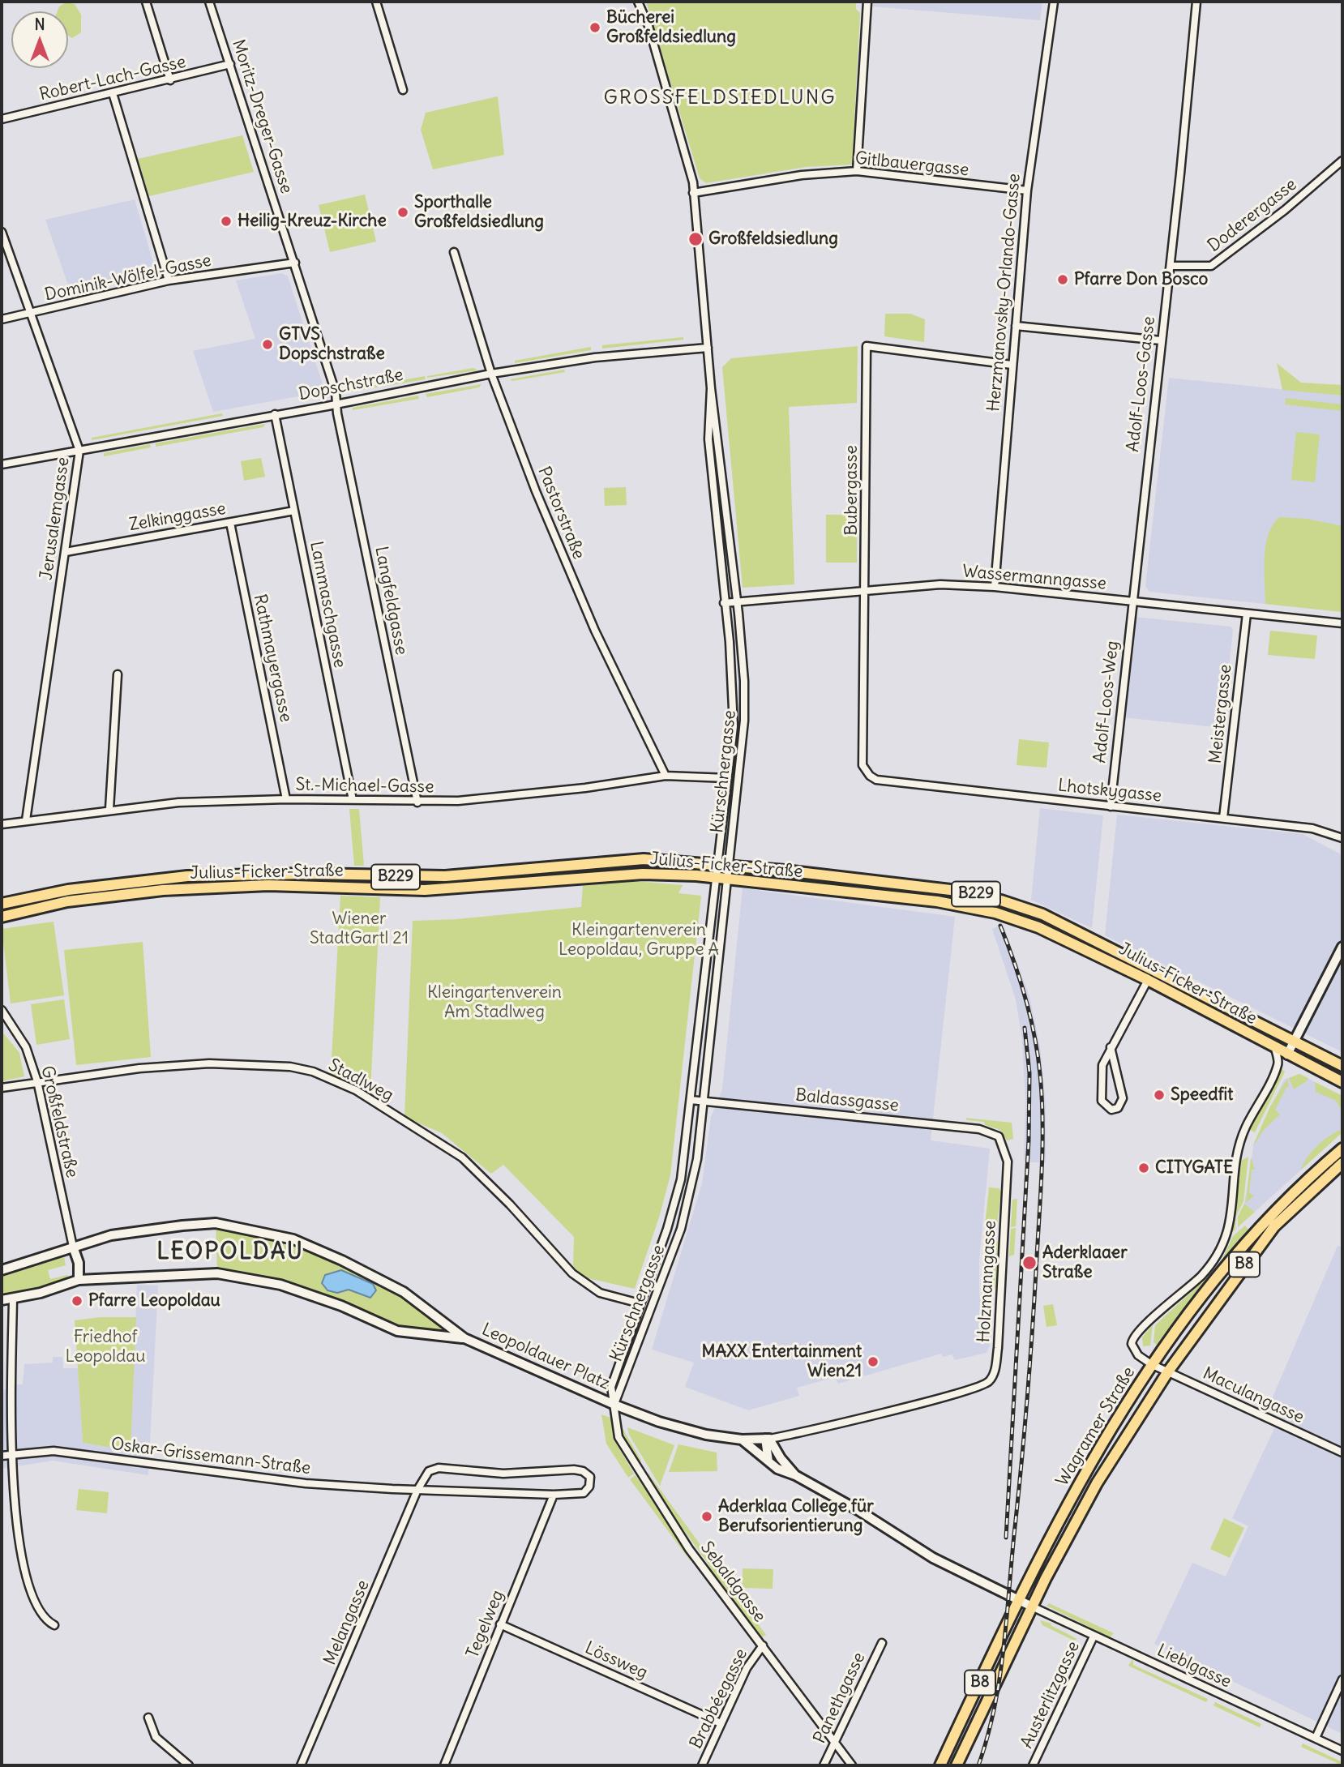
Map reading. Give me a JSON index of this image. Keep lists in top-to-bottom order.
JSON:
{
  "streets": {
    "main road": [
      "Julius-Ficker-Straße",
      "B229",
      "B8",
      "Wagramer Straße"
    ],
    "street": [
      "Robert-Lach-Gasse",
      "Moritz-Dreger-Gasse",
      "Gitlbauergasse",
      "Doderergasse",
      "Dominik-Wölfel-Gasse",
      "Herzmanovsky-Orlando-Gasse",
      "Adolf-Loos-Gasse",
      "Dopschstraße",
      "Bubergasse",
      "Pastorstraße",
      "Zelkinggasse",
      "Jerusalemgasse",
      "Wassermanngasse",
      "Langfeldgasse",
      "Lammaschgasse",
      "Rathmayergasse",
      "Adolf-Loos-Weg",
      "Meistergasse",
      "Kürschnergasse",
      "St.-Michael-Gasse",
      "Lhotskygasse",
      "Stadlweg",
      "Baldassgasse",
      "Großfeldstraße",
      "Holzmanngasse",
      "Leopoldauer Platz",
      "Maculangasse",
      "Oskar-Grissemann-Straße",
      "Sebaldgasse",
      "Melangasse",
      "Tegelweg",
      "Lössweg",
      "Lieblgasse",
      "Austerlitzgasse",
      "Panethgasse",
      "Brabbéegasse"
    ]
  },
  "crossings": [
    ["Robert-Lach-Gasse", "Moritz-Dreger-Gasse"],
    ["Moritz-Dreger-Gasse", "Dominik-Wölfel-Gasse"],
    ["Moritz-Dreger-Gasse", "Dopschstraße"],
    ["Moritz-Dreger-Gasse", "Langfeldgasse"],
    ["Gitlbauergasse", "Herzmanovsky-Orlando-Gasse"],
    ["Gitlbauergasse", "Kürschnergasse"],
    ["Doderergasse", "Adolf-Loos-Gasse"],
    ["Dominik-Wölfel-Gasse", "Jerusalemgasse"],
    ["Herzmanovsky-Orlando-Gasse", "Bubergasse"],
    ["Herzmanovsky-Orlando-Gasse", "Wassermanngasse"],
    ["Adolf-Loos-Gasse", "Wassermanngasse"],
    ["Adolf-Loos-Gasse", "Adolf-Loos-Weg"],
    ["Dopschstraße", "Pastorstraße"],
    ["Dopschstraße", "Jerusalemgasse"],
    ["Dopschstraße", "Langfeldgasse"],
    ["Dopschstraße", "Lammaschgasse"],
    ["Dopschstraße", "Kürschnergasse"],
    ["Bubergasse", "Wassermanngasse"],
    ["Bubergasse", "Lhotskygasse"],
    ["Pastorstraße", "St.-Michael-Gasse"],
    ["Zelkinggasse", "Jerusalemgasse"],
    ["Zelkinggasse", "Lammaschgasse"],
    ["Zelkinggasse", "Rathmayergasse"],
    ["Jerusalemgasse", "St.-Michael-Gasse"],
    ["Wassermanngasse", "Adolf-Loos-Weg"],
    ["Wassermanngasse", "Meistergasse"],
    ["Wassermanngasse", "Kürschnergasse"],
    ["Langfeldgasse", "St.-Michael-Gasse"],
    ["Lammaschgasse", "St.-Michael-Gasse"],
    ["Rathmayergasse", "St.-Michael-Gasse"],
    ["Adolf-Loos-Weg", "Lhotskygasse"],
    ["Meistergasse", "Lhotskygasse"],
    ["Kürschnergasse", "St.-Michael-Gasse"],
    ["Kürschnergasse", "Julius-Ficker-Straße"],
    ["Kürschnergasse", "Stadlweg"],
    ["Kürschnergasse", "Baldassgasse"],
    ["Kürschnergasse", "Leopoldauer Platz"],
    ["Kürschnergasse", "Sebaldgasse"],
    ["Stadlweg", "Großfeldstraße"],
    ["Baldassgasse", "Holzmanngasse"],
    ["Großfeldstraße", "Leopoldauer Platz"],
    ["Leopoldauer Platz", "Sebaldgasse"],
    ["Maculangasse", "Wagramer Straße"],
    ["Wagramer Straße", "Lieblgasse"],
    ["Oskar-Grissemann-Straße", "Melangasse"],
    ["Oskar-Grissemann-Straße", "Tegelweg"],
    ["Sebaldgasse", "Panethgasse"],
    ["Sebaldgasse", "Brabbéegasse"],
    ["Tegelweg", "Lössweg"],
    ["Lössweg", "Brabbéegasse"],
    ["Lieblgasse", "Austerlitzgasse"]
  ],
  "districts": ["GROSSFELDSIEDLUNG", "LEOPOLDAU"],
  "parks": [
    "Wiener StadtGartl 21",
    "Kleingartenverein Leopoldau, Gruppe A",
    "Kleingartenverein Am Stadlweg",
    "Friedhof Leopoldau"
  ],
  "places": [
    "Bücherei Großfeldsiedlung",
    "Sporthalle Großfeldsiedlung",
    "Heilig-Kreuz-Kirche",
    "Großfeldsiedlung",
    "Pfarre Don Bosco",
    "GTVS Dopschstraße",
    "Speedfit",
    "CITYGATE",
    "Aderklaaer Straße",
    "Pfarre Leopoldau",
    "MAXX Entertainment Wien21",
    "Aderklaa College für Berufsorientierung"
  ],
  "north": "top"
}
